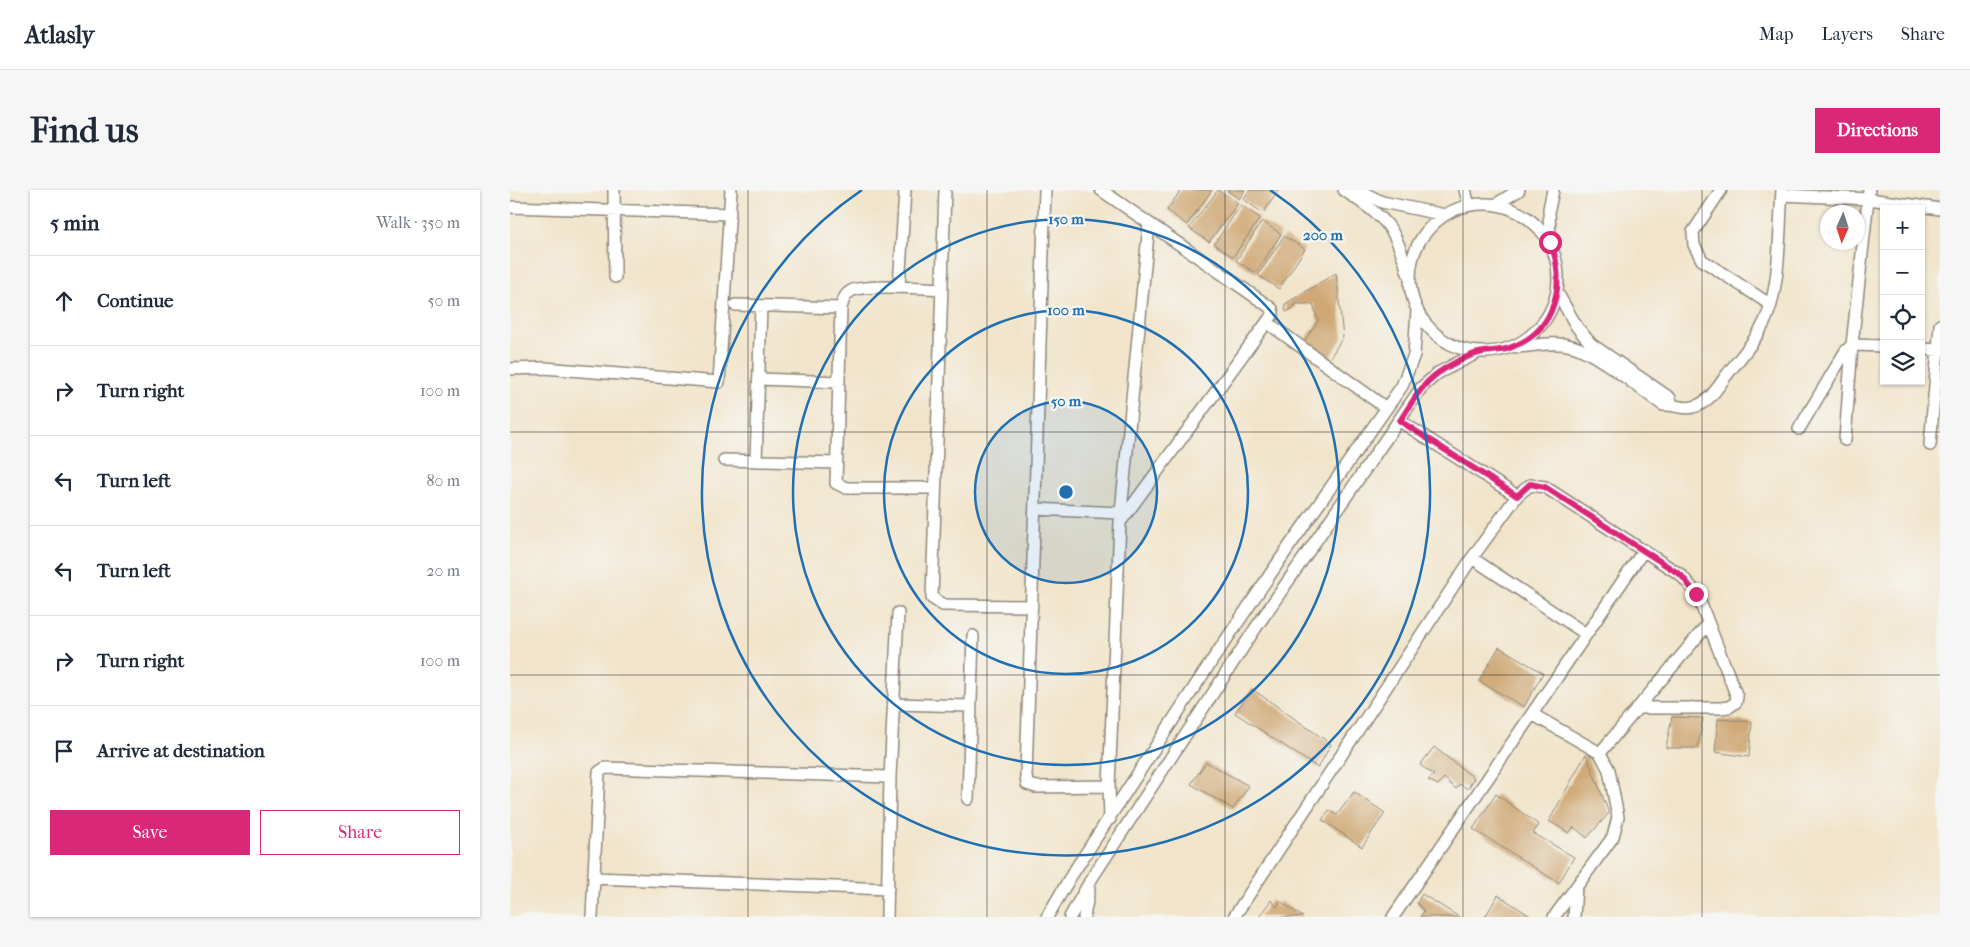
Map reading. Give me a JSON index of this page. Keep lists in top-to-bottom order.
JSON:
{
  "north": "bottom",
  "page": {
    "header": "Atlasly",
    "nav": ["Map", "Layers", "Share"],
    "buttons": [
      "Directions",
      ["Save", "Share"]
    ],
    "title": "Find us",
    "heading": ["5 min", "Walk · 350 m"],
    "map_buttons": ["+", "−"],
    "list": [
      ["Continue", "50 m"],
      ["Turn right", "100 m"],
      ["Turn left", "80 m"],
      ["Turn left", "20 m"],
      ["Turn right", "100 m"],
      "Arrive at destination"
    ]
  },
  "rings": [
    "150 m",
    "200 m",
    "100 m",
    "50 m"
  ]
}
